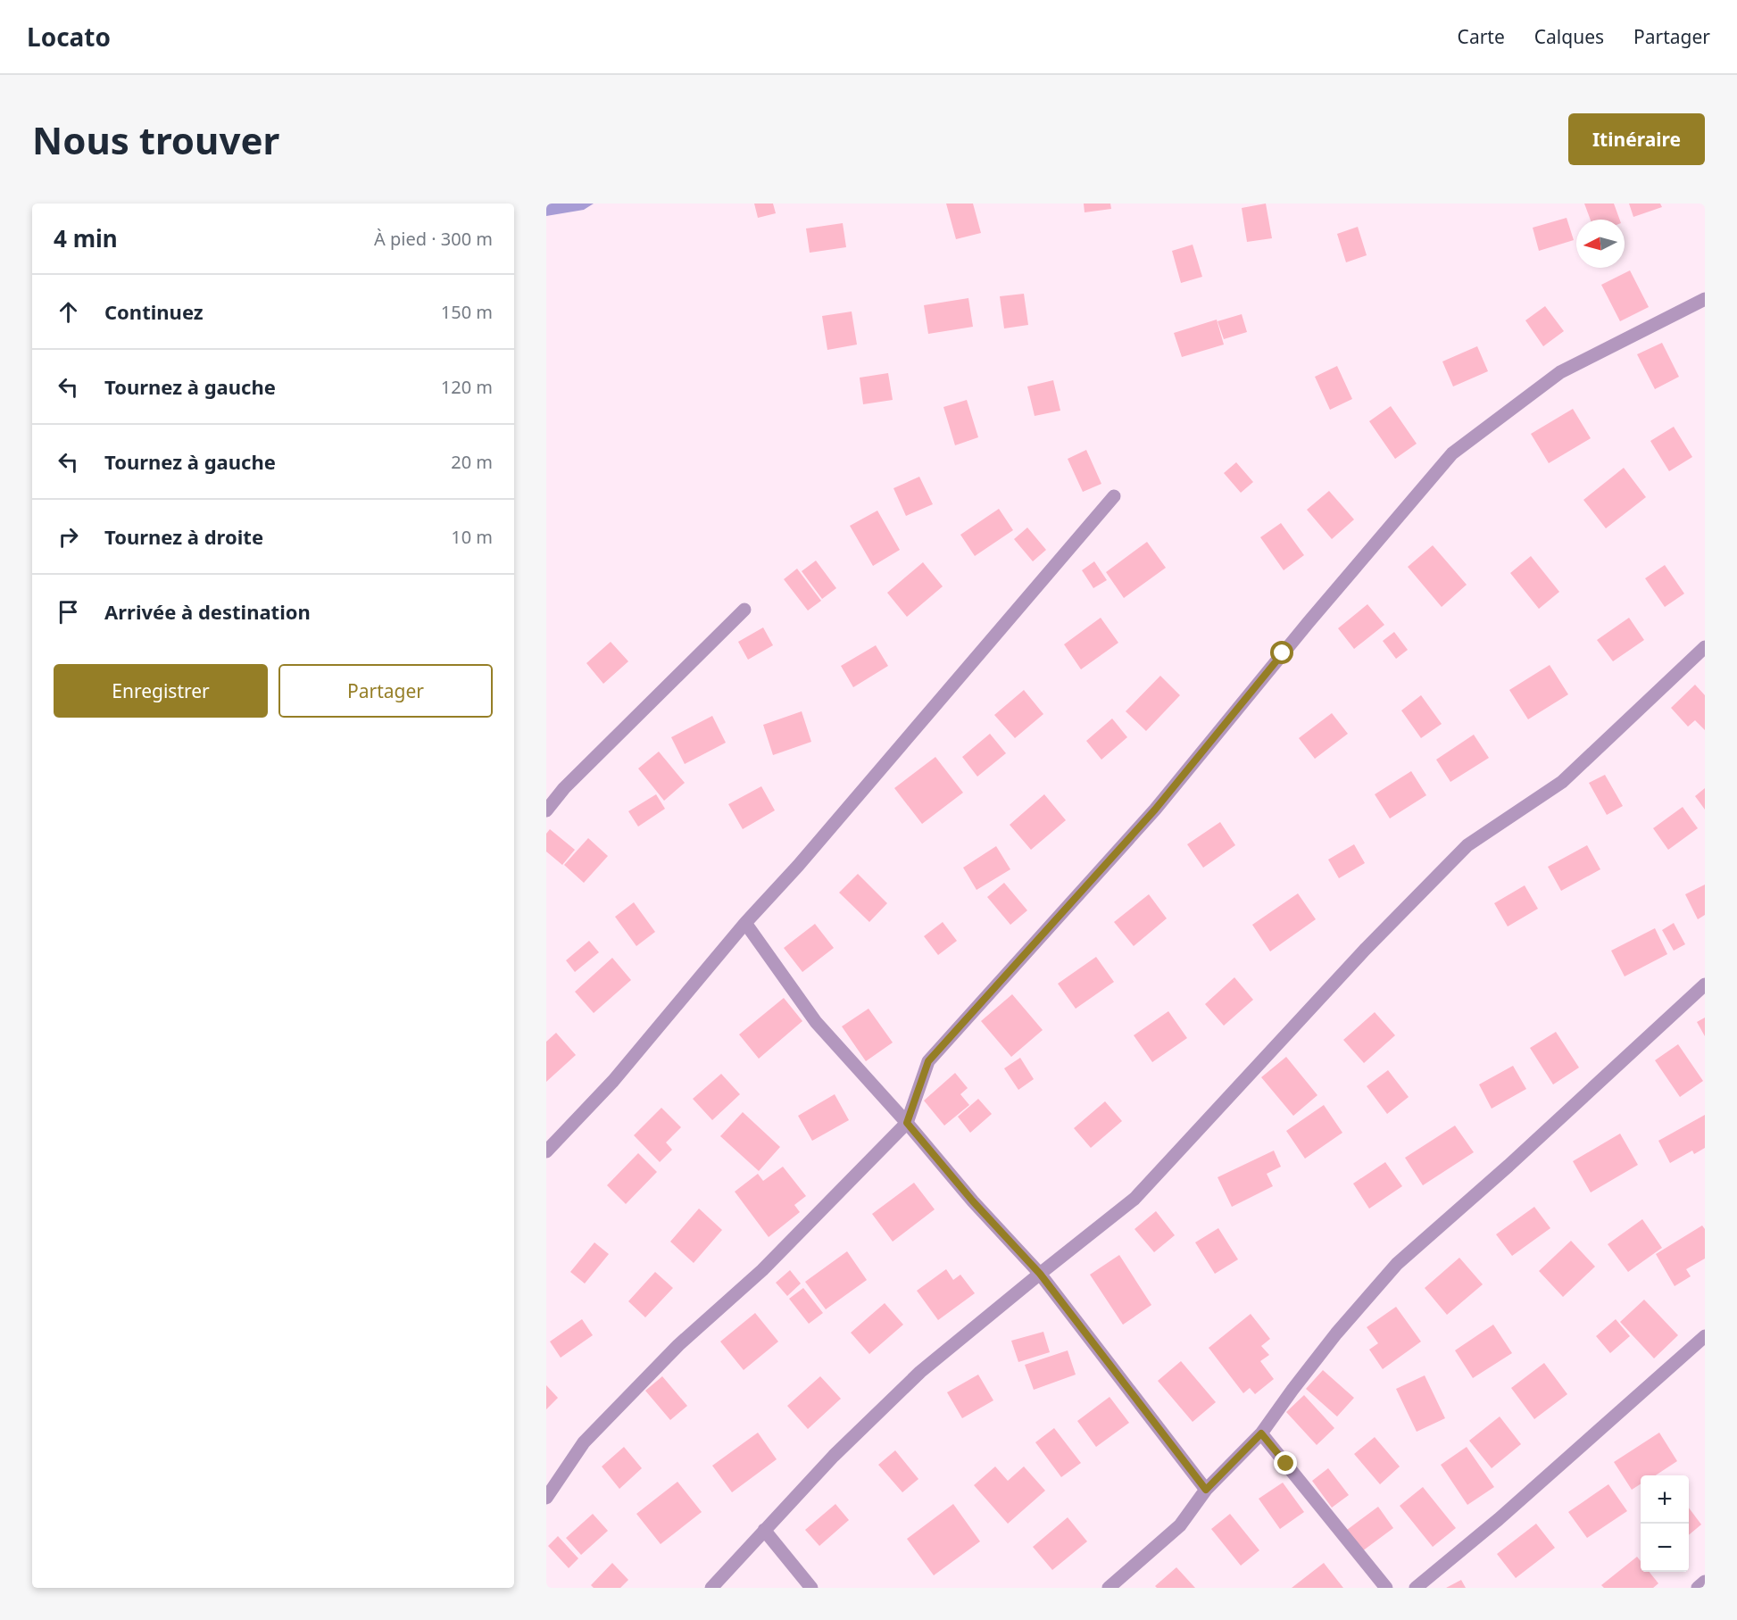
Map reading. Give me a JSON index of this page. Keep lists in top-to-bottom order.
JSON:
{
  "north": "left",
  "page": {
    "header": "Locato",
    "nav": ["Carte", "Calques", "Partager"],
    "buttons": [
      "Itinéraire",
      ["Enregistrer", "Partager"]
    ],
    "title": "Nous trouver",
    "heading": ["4 min", "À pied · 300 m"],
    "list": [
      ["Continuez", "150 m"],
      ["Tournez à gauche", "120 m"],
      ["Tournez à gauche", "20 m"],
      ["Tournez à droite", "10 m"],
      "Arrivée à destination"
    ],
    "map_buttons": ["+", "−"]
  }
}
